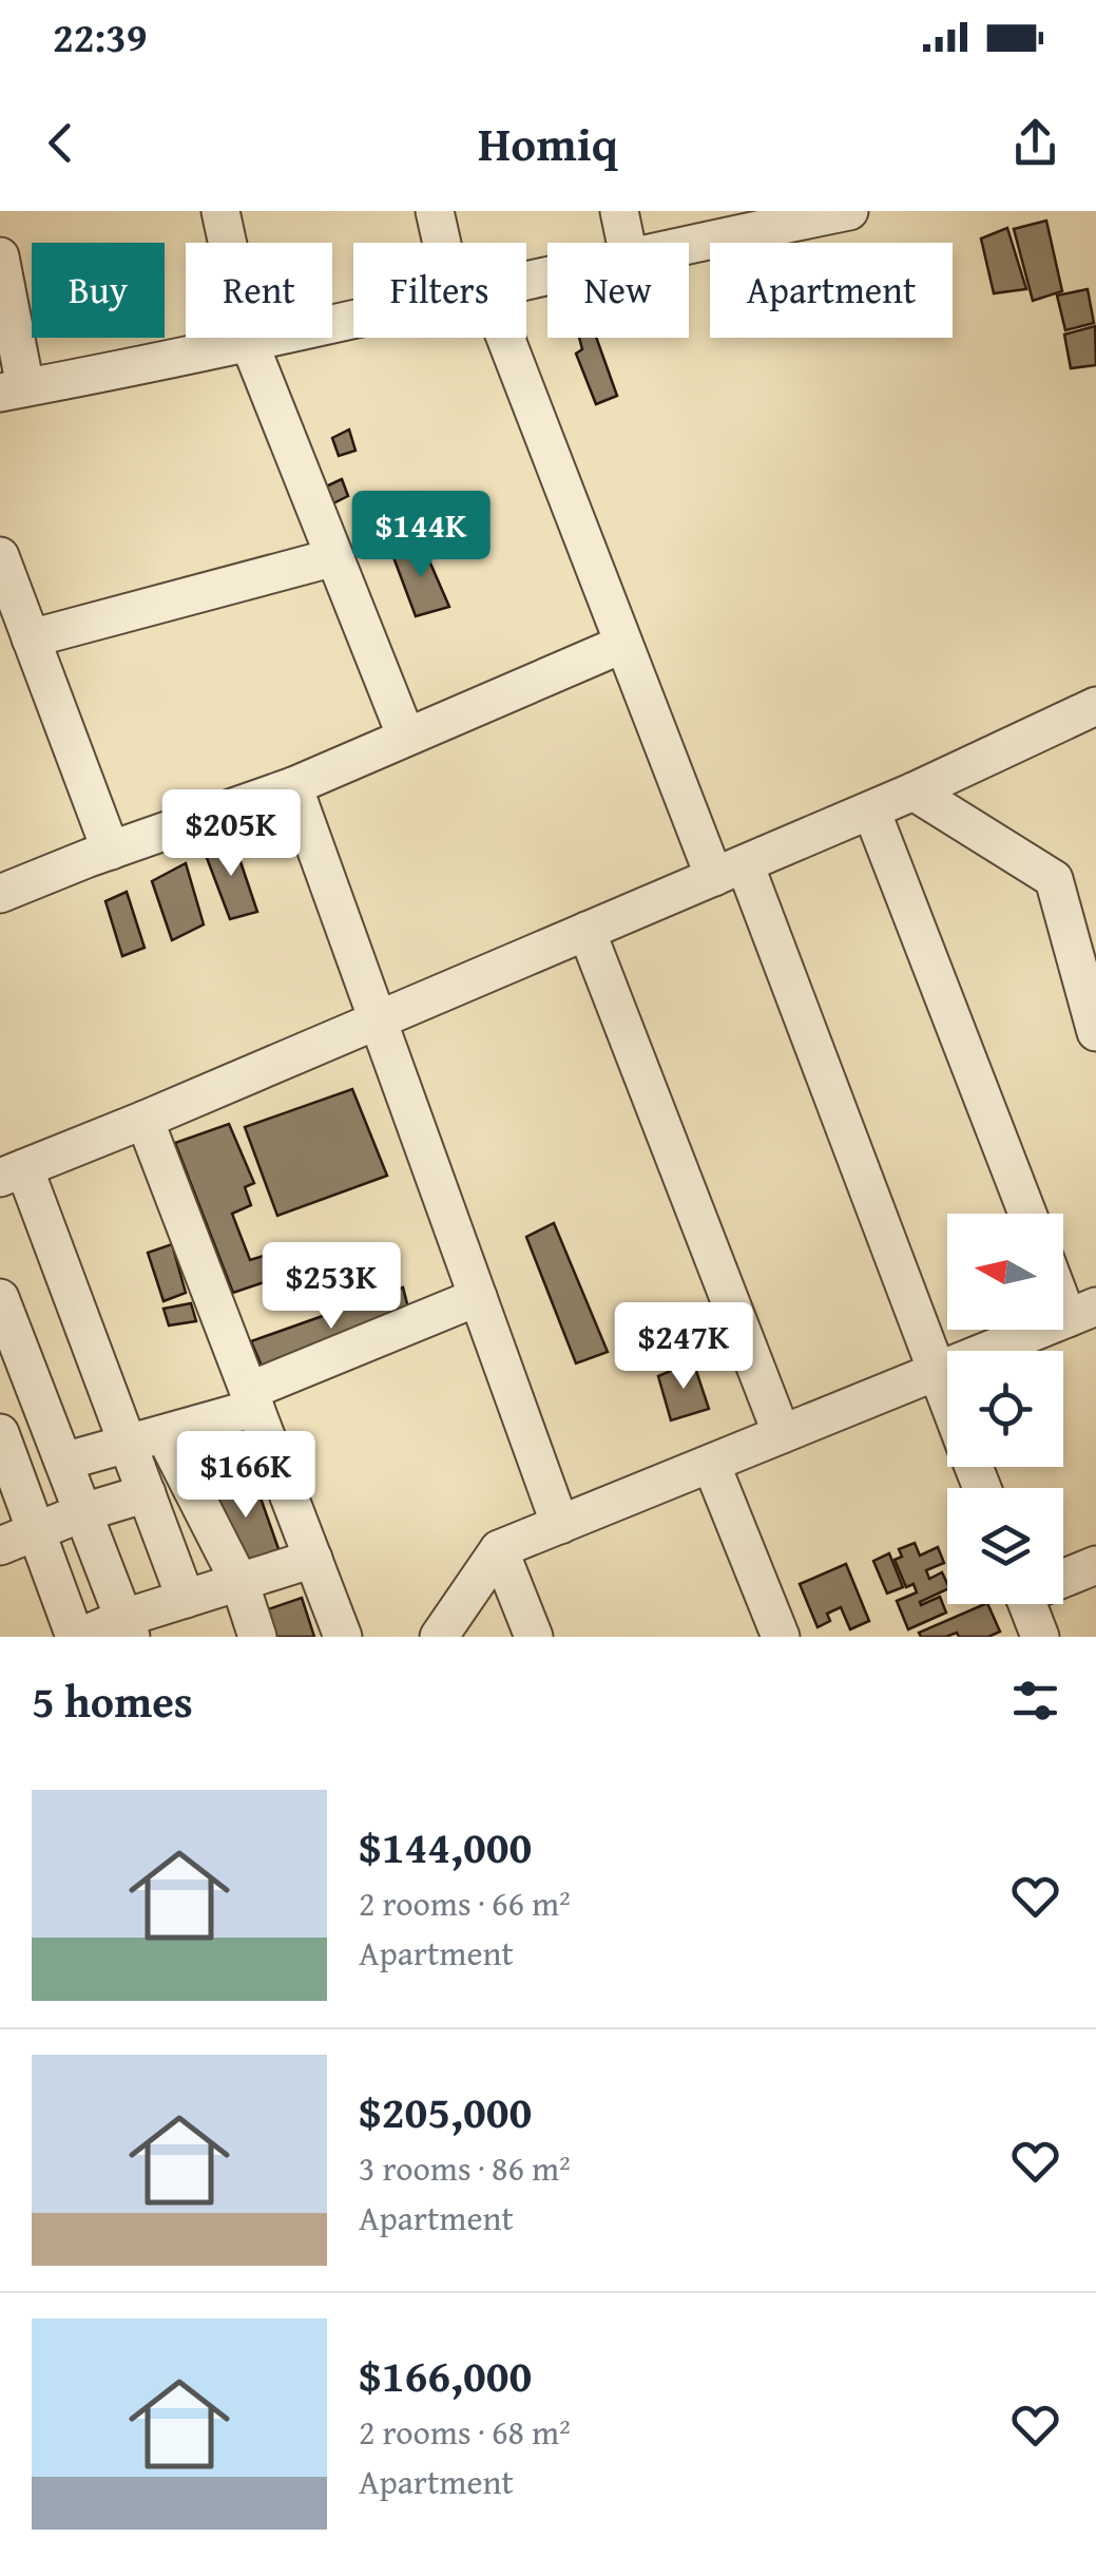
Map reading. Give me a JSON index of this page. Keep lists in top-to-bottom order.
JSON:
{
  "north": "left",
  "page": {
    "status": "22:39",
    "header": "Homiq",
    "chip": [
      "Buy",
      "Rent",
      "Filters",
      "New",
      "Apartment"
    ],
    "price": [
      "$144K",
      "$205K",
      "$253K",
      "$247K",
      "$166K"
    ],
    "heading": "5 homes",
    "list": [
      {
        "name": "$144,000",
        "note": "2 rooms · 66 m² · Apartment"
      },
      {
        "name": "$205,000",
        "note": "3 rooms · 86 m² · Apartment"
      },
      {
        "name": "$166,000",
        "note": "2 rooms · 68 m² · Apartment"
      }
    ]
  }
}
